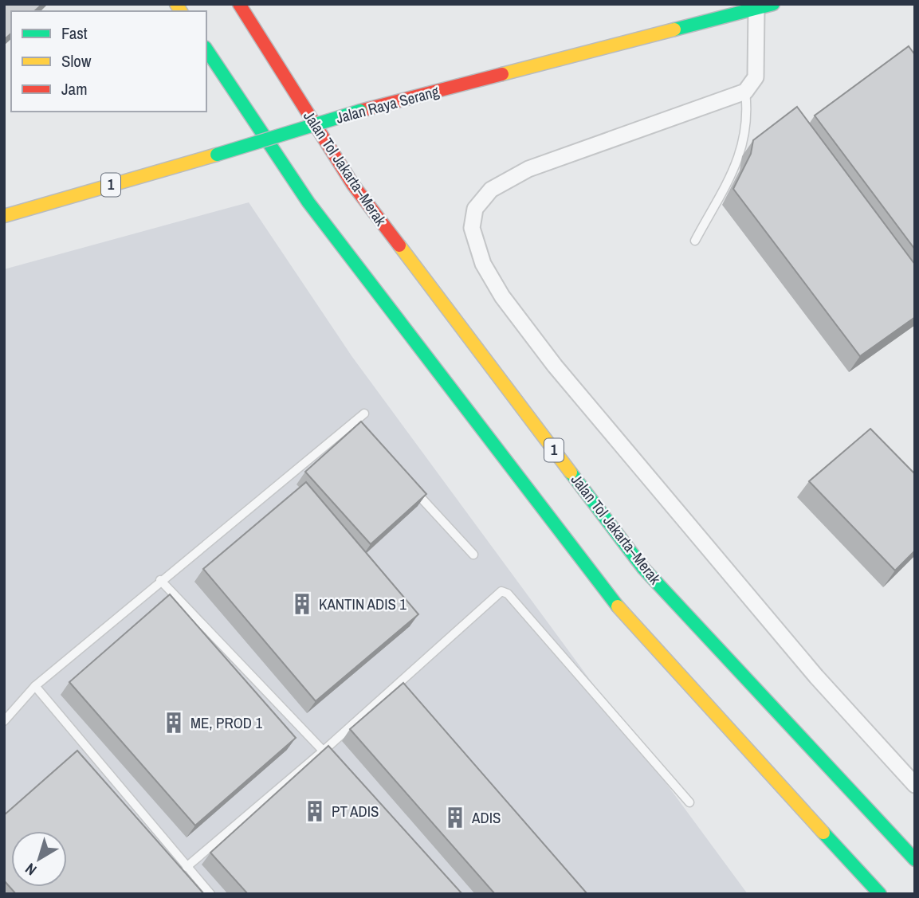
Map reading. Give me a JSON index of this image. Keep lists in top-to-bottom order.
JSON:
{
  "streets": {
    "highway": ["Jalan Raya Serang", "Jalan Tol Jakarta–Merak", "1"]
  },
  "places": {
    "building": [
      "KANTIN ADIS 1",
      "ME, PROD 1",
      "PT ADIS",
      "ADIS"
    ]
  },
  "legend": ["Fast", "Slow", "Jam"],
  "north": "bottom left"
}
